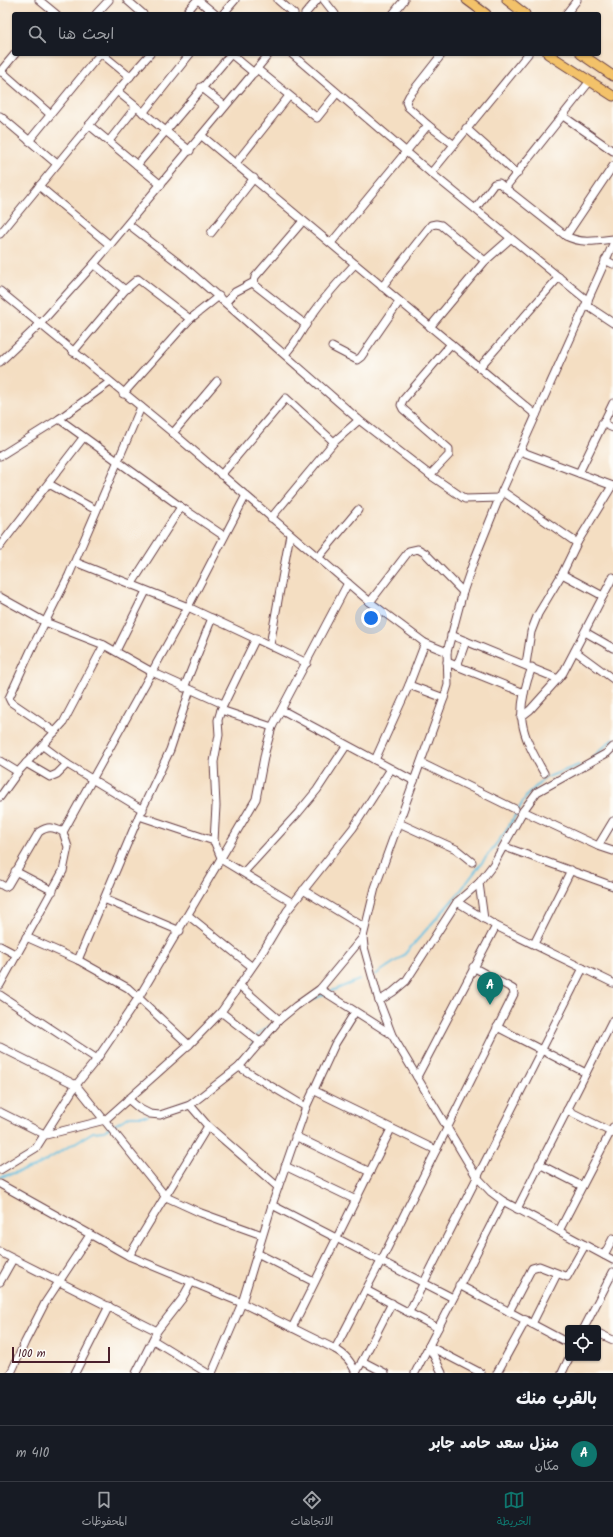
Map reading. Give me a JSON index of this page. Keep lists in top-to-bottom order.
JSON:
{
  "scale_bar": "100 m",
  "page": {
    "search": "ابحث هنا",
    "pins": "A",
    "scale": "100 m",
    "heading": "بالقرب منك",
    "list": [
      {
        "mark": "A",
        "name": "منزل سعد حامد جابر",
        "note": "مكان",
        "value": "410 m"
      }
    ],
    "nav": ["الخريطة", "الاتجاهات", "المحفوظات"]
  }
}
